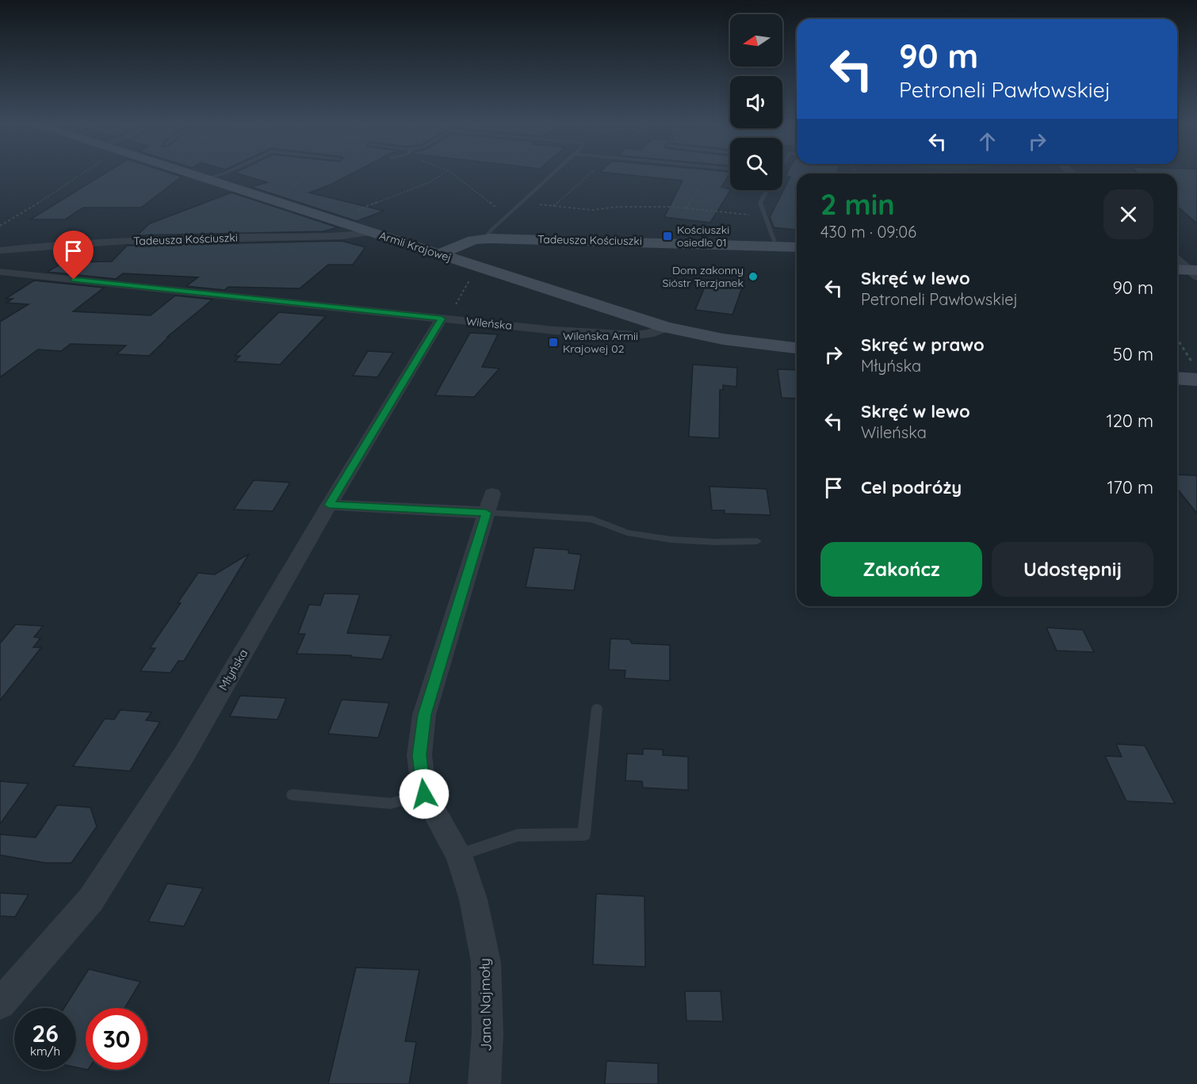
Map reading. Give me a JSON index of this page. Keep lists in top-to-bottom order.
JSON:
{
  "streets": {
    "main road": ["Tadeusza Kościuszki", "Armii Krajowej"],
    "street": ["Wileńska", "Młyńska", "Jana Najmoły"]
  },
  "crossings": [
    ["Tadeusza Kościuszki", "Armii Krajowej"],
    ["Armii Krajowej", "Wileńska"],
    ["Wileńska", "Młyńska"]
  ],
  "places": {
    "transit": ["Kościuszki osiedle 01", "Wileńska Armii Krajowej 02"],
    "other": ["Dom zakonny Sióstr Terzjanek"]
  },
  "north": "left",
  "page": {
    "turn": ["90 m", "Petroneli Pawłowskiej"],
    "heading": ["2 min", "430 m · 09:06"],
    "list": [
      {
        "name": "Skręć w lewo",
        "note": "Petroneli Pawłowskiej",
        "value": "90 m"
      },
      {
        "name": "Skręć w prawo",
        "note": "Młyńska",
        "value": "50 m"
      },
      {
        "name": "Skręć w lewo",
        "note": "Wileńska",
        "value": "120 m"
      },
      {
        "name": "Cel podróży",
        "value": "170 m"
      }
    ],
    "buttons": ["Zakończ", "Udostępnij"],
    "speed": "26 km/h",
    "limit": "30"
  }
}
